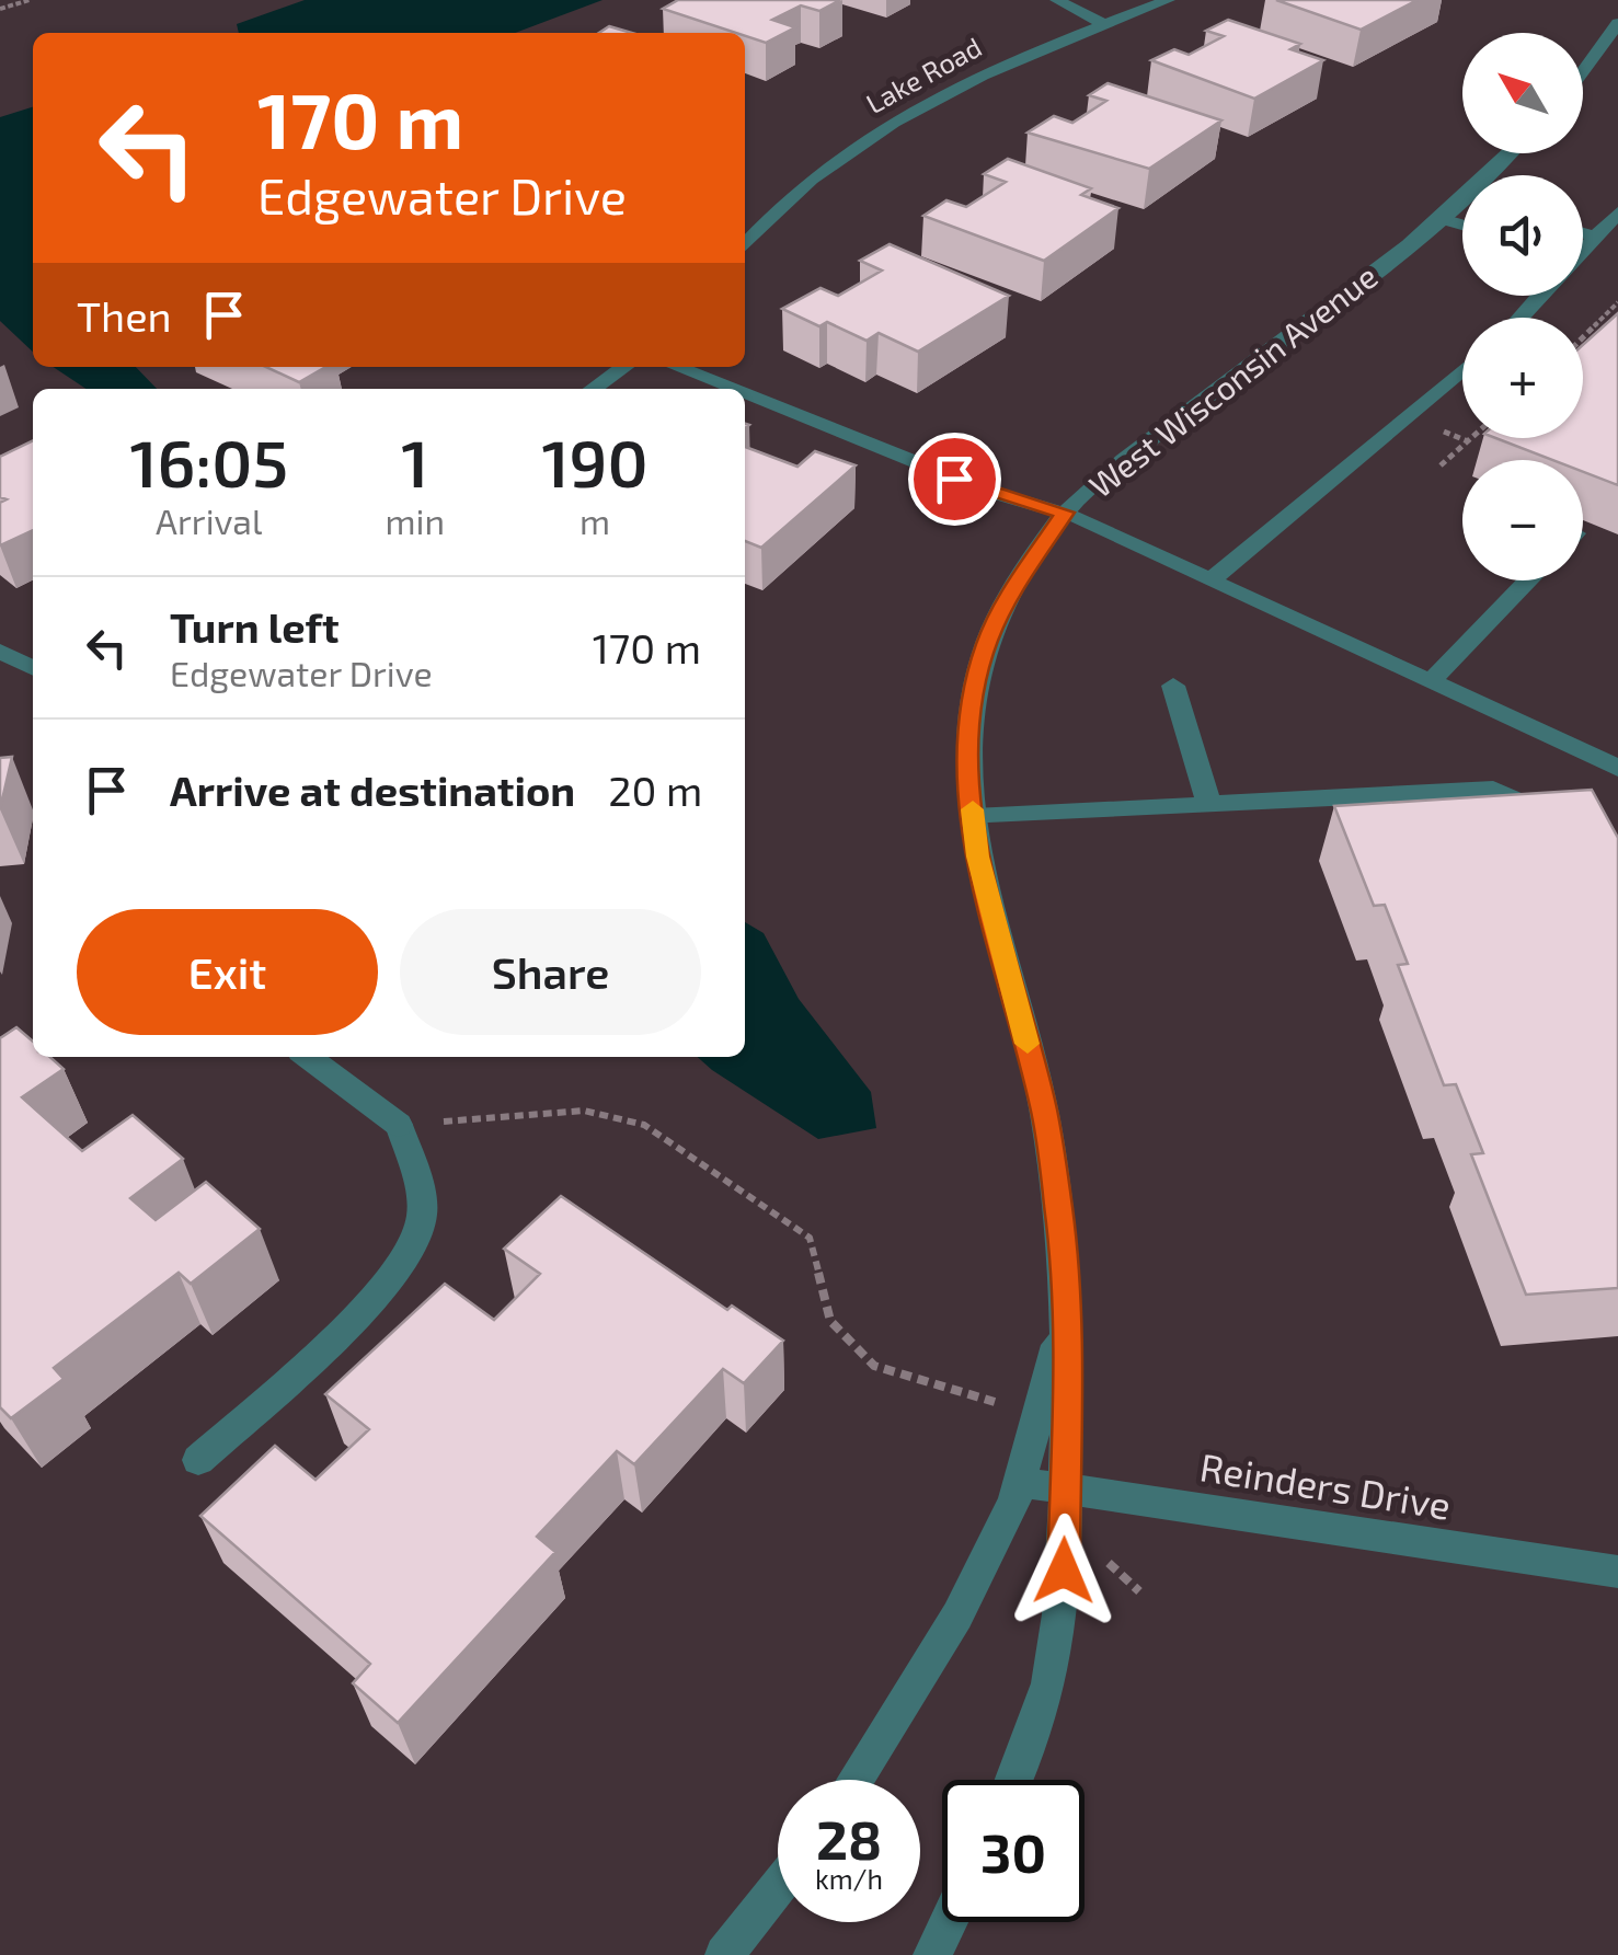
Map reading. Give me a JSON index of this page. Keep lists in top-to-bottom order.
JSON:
{
  "streets": {
    "street": ["Lake Road", "West Wisconsin Avenue", "Reinders Drive"]
  },
  "crossings": [
    ["West Wisconsin Avenue", "Reinders Drive"]
  ],
  "north": "top left",
  "page": {
    "map_buttons": ["+", "−"],
    "turn": ["170 m", "Edgewater Drive"],
    "then": "Then",
    "eta": [
      "16:05",
      "Arrival",
      "1",
      "min",
      "190",
      "m"
    ],
    "list": [
      {
        "name": "Turn left",
        "note": "Edgewater Drive",
        "value": "170 m"
      },
      {
        "name": "Arrive at destination",
        "value": "20 m"
      }
    ],
    "buttons": ["Exit", "Share"],
    "speed": "28 km/h",
    "limit": "30"
  }
}
